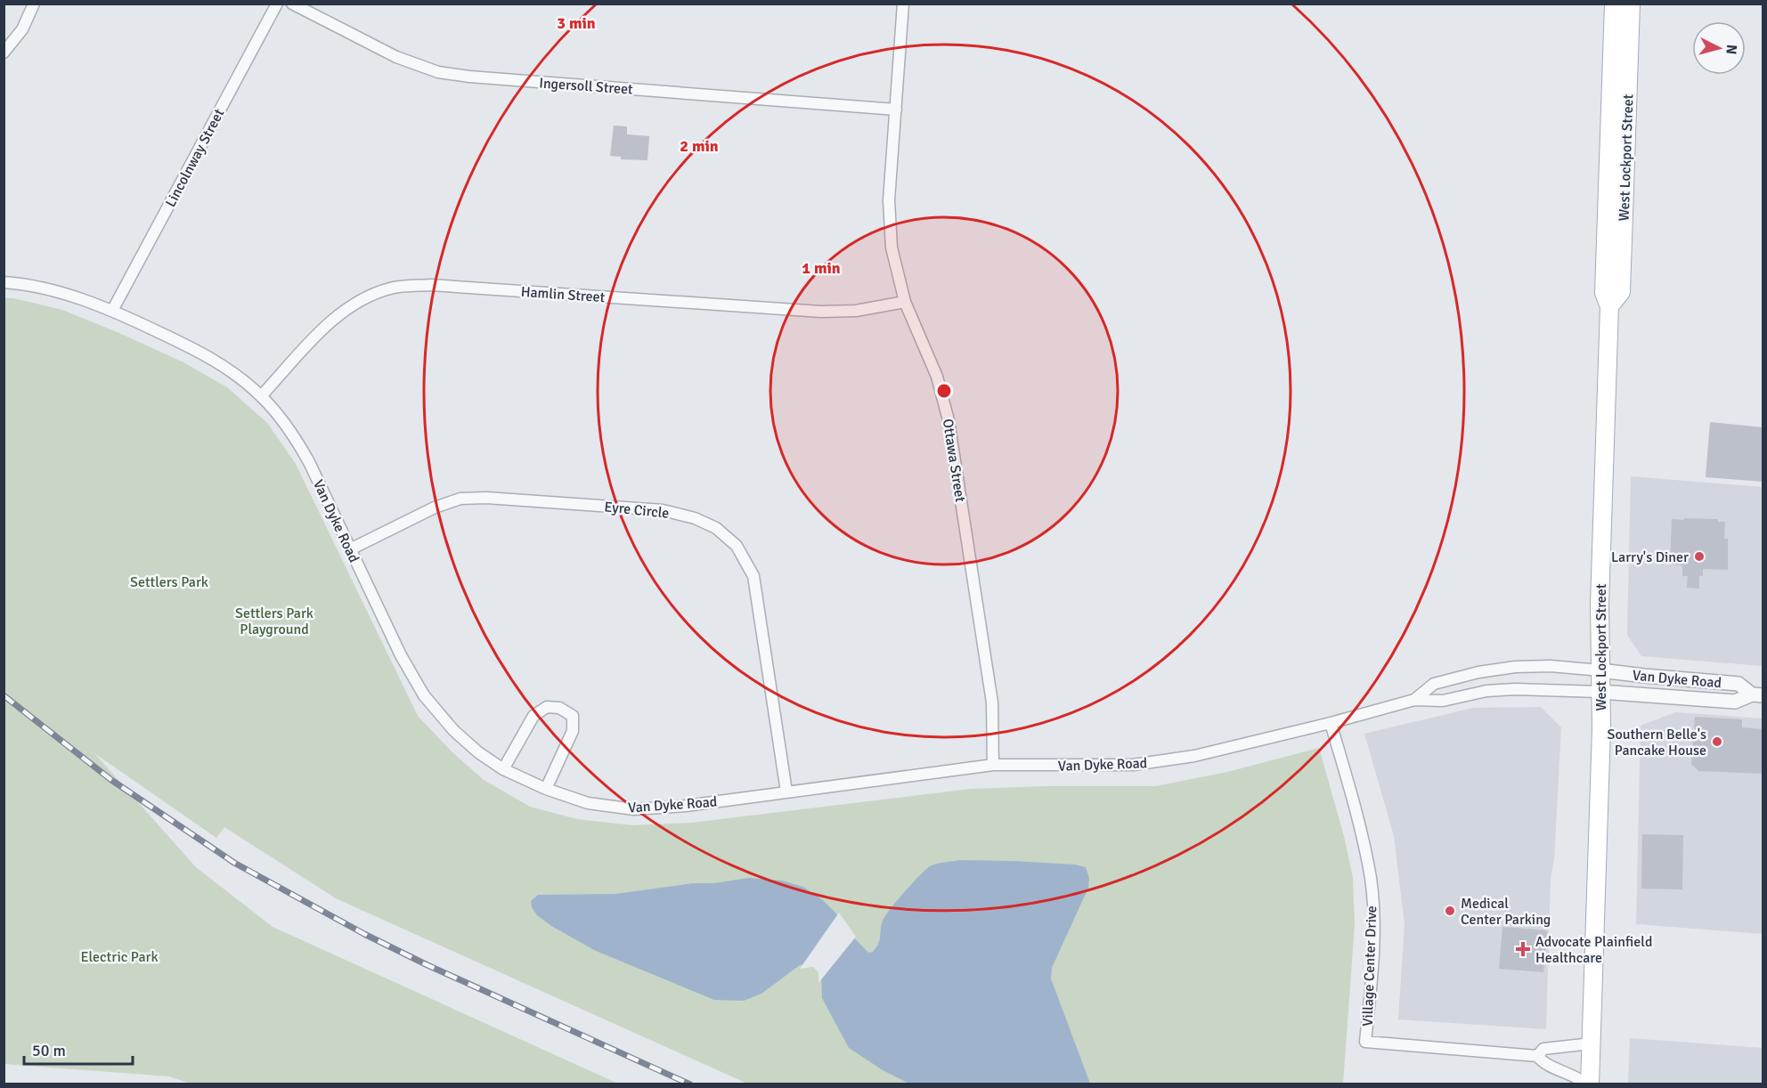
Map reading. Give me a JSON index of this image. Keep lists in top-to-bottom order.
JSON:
{
  "streets": {
    "main road": ["West Lockport Street"],
    "street": [
      "Ingersoll Street",
      "Lincolnway Street",
      "Hamlin Street",
      "Ottawa Street",
      "Eyre Circle",
      "Van Dyke Road",
      "Village Center Drive"
    ]
  },
  "crossings": [
    ["Ingersoll Street", "Ottawa Street"],
    ["Lincolnway Street", "Van Dyke Road"],
    ["West Lockport Street", "Van Dyke Road"],
    ["West Lockport Street", "Village Center Drive"],
    ["Hamlin Street", "Ottawa Street"],
    ["Hamlin Street", "Van Dyke Road"],
    ["Ottawa Street", "Van Dyke Road"],
    ["Eyre Circle", "Van Dyke Road"],
    ["Van Dyke Road", "Village Center Drive"]
  ],
  "parks": ["Settlers Park", "Settlers Park Playground", "Electric Park"],
  "places": {
    "other": ["Larry's Diner", "Southern Belle's Pancake House", "Medical Center Parking"],
    "health": ["Advocate Plainfield Healthcare"]
  },
  "scale_bar": "50 m",
  "north": "right",
  "rings": ["3 min", "2 min", "1 min"]
}
